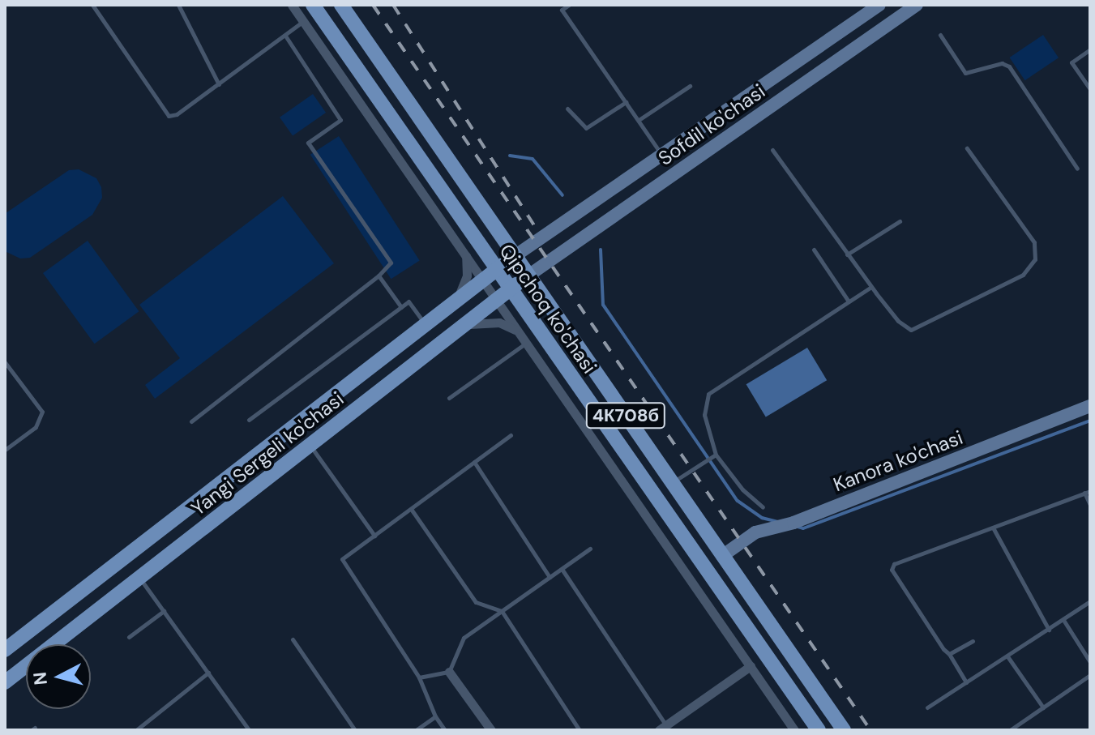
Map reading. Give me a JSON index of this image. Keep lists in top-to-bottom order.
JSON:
{
  "streets": {
    "main road": ["Qipchoq ko'chasi", "4К708б", "Yangi Sergeli ko'chasi"],
    "street": ["Sofdil ko'chasi", "Kanora ko'chasi"]
  },
  "crossings": [
    ["Sofdil ko'chasi", "Qipchoq ko'chasi"],
    ["Sofdil ko'chasi", "Yangi Sergeli ko'chasi"],
    ["Qipchoq ko'chasi", "Yangi Sergeli ko'chasi"],
    ["Qipchoq ko'chasi", "Kanora ko'chasi"]
  ],
  "north": "left"
}
